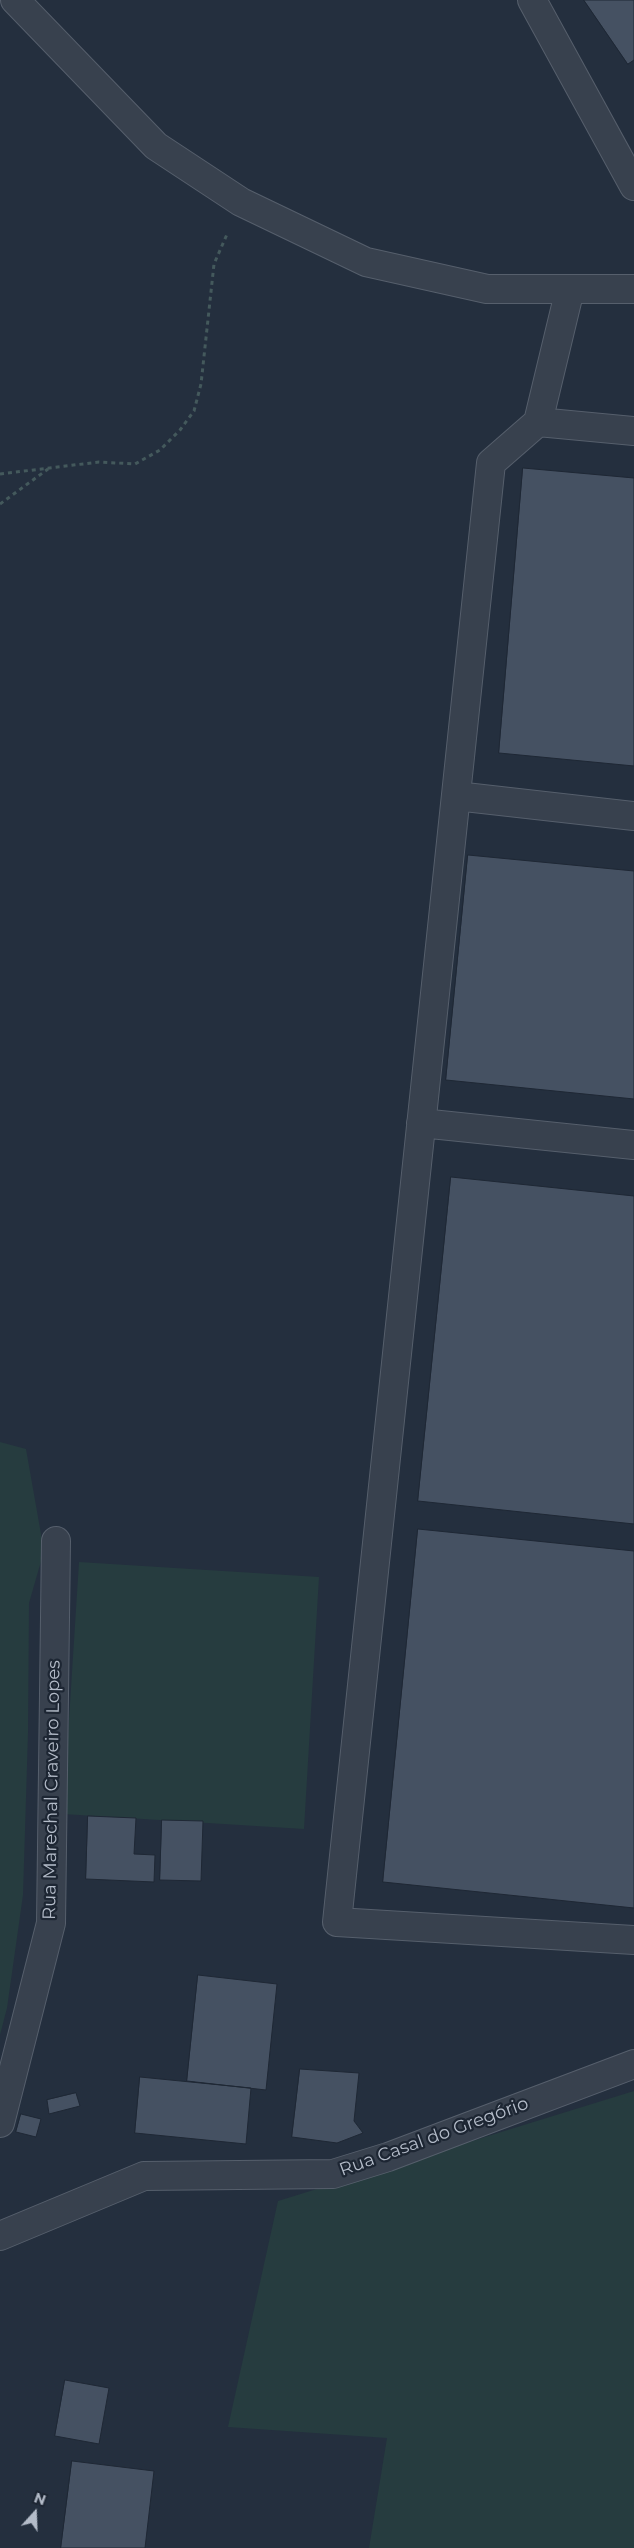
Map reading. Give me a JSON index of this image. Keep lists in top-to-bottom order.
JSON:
{
  "streets": {
    "street": ["Rua Marechal Craveiro Lopes", "Rua Casal do Gregório"]
  },
  "north": "top"
}
